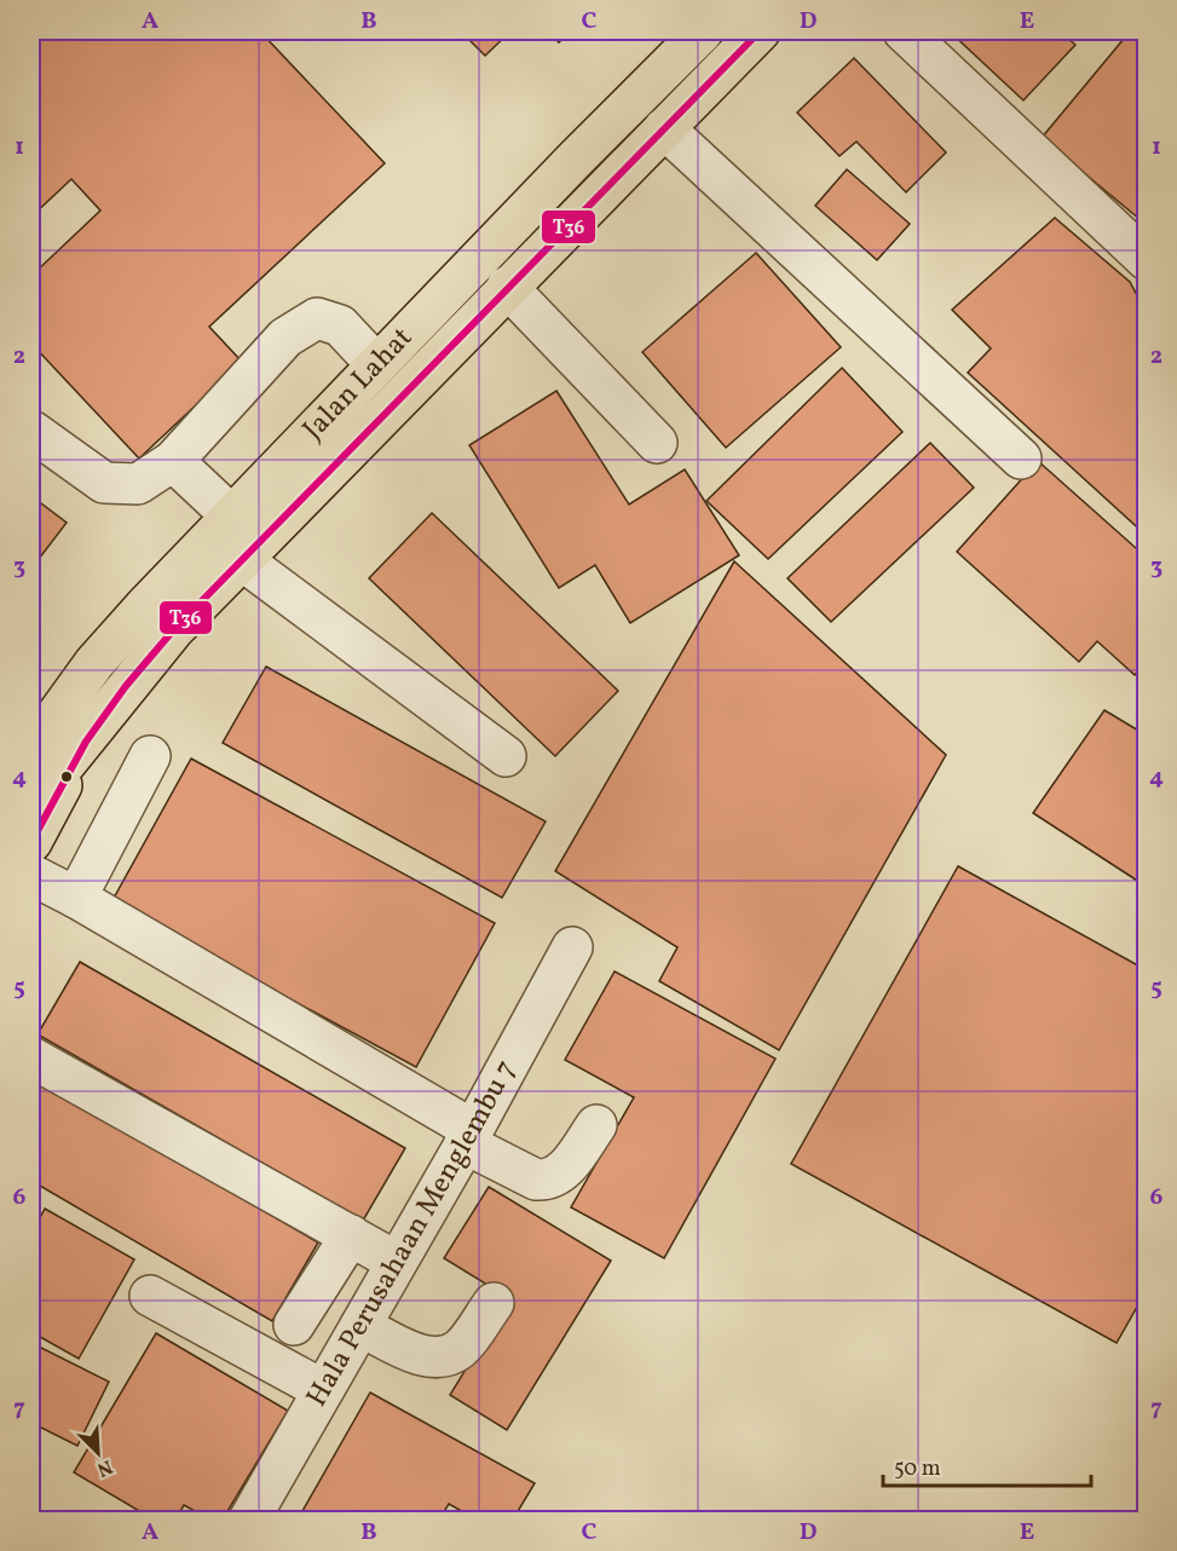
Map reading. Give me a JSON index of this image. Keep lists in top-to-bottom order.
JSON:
{
  "streets": {
    "main road": ["Jalan Lahat"],
    "lane": ["Hala Perusahaan Menglembu 7"]
  },
  "lines": ["transit line T36"],
  "scale_bar": "50 m",
  "north": "bottom right",
  "grid": {
    "columns": [
      "A",
      "B",
      "C",
      "D",
      "E"
    ],
    "rows": [
      "1",
      "2",
      "3",
      "4",
      "5",
      "6",
      "7"
    ]
  }
}
